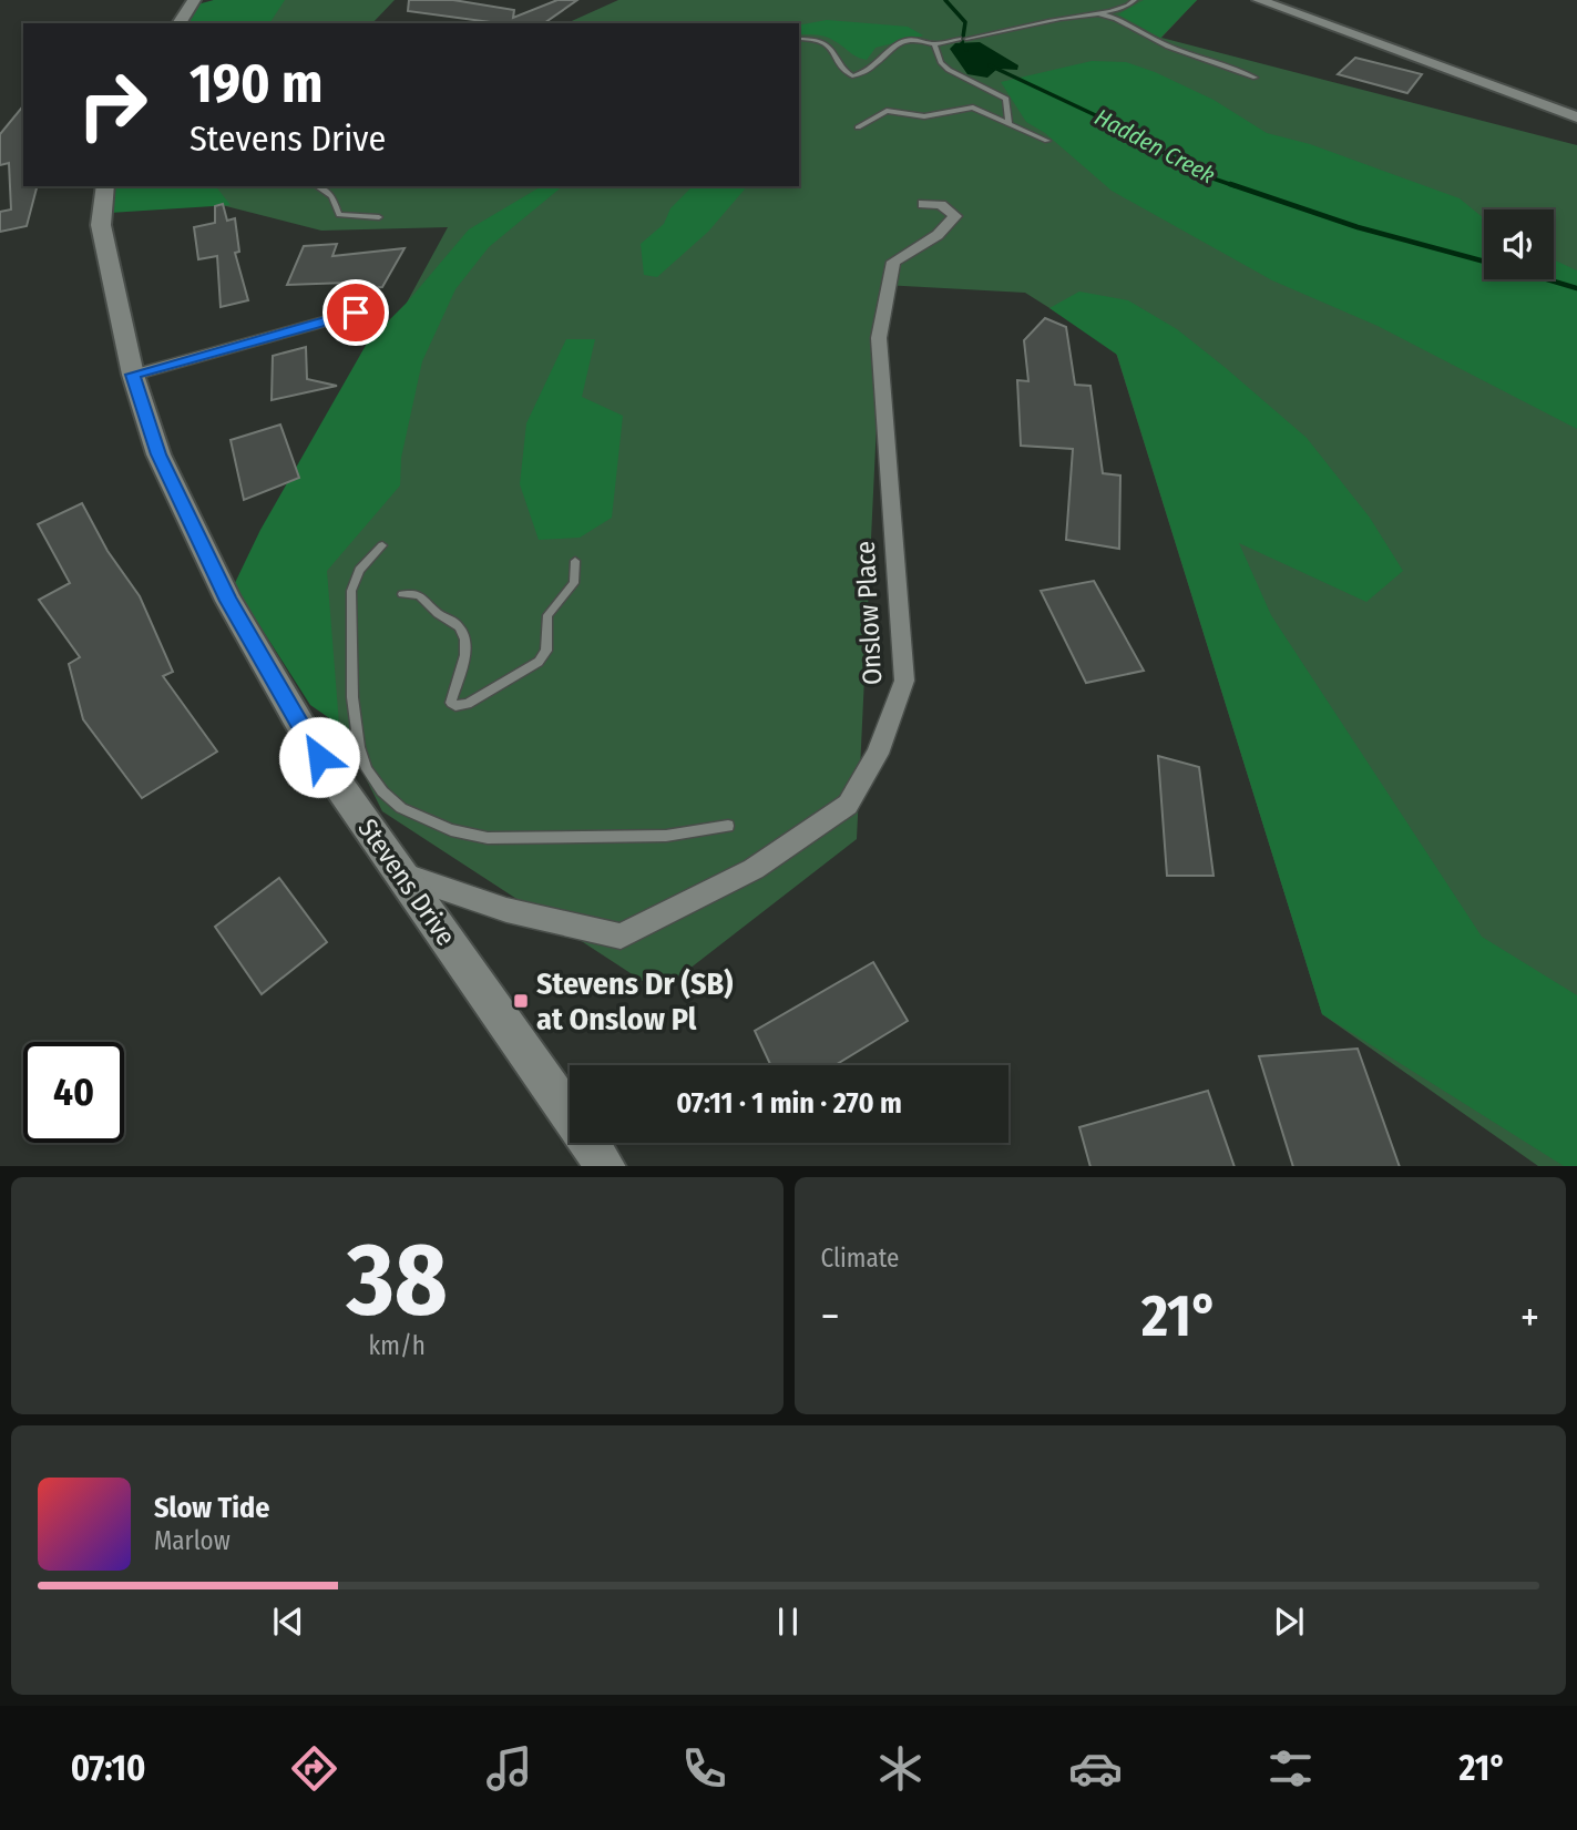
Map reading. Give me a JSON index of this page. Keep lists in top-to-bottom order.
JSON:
{
  "streets": {
    "street": ["Onslow Place", "Stevens Drive"]
  },
  "crossings": [
    ["Onslow Place", "Stevens Drive"]
  ],
  "water": ["Hadden Creek"],
  "places": {
    "transit": ["Stevens Dr (SB) at Onslow Pl"]
  },
  "page": {
    "turn": ["190 m", "Stevens Drive"],
    "limit": "40",
    "trip": "07:11 · 1 min · 270 m",
    "tile": [
      ["38", "km/h"],
      "Climate"
    ],
    "heat": ["−", "21°", "+"],
    "song": ["Slow Tide", "Marlow"],
    "tabs": ["07:10", "21°"]
  }
}
